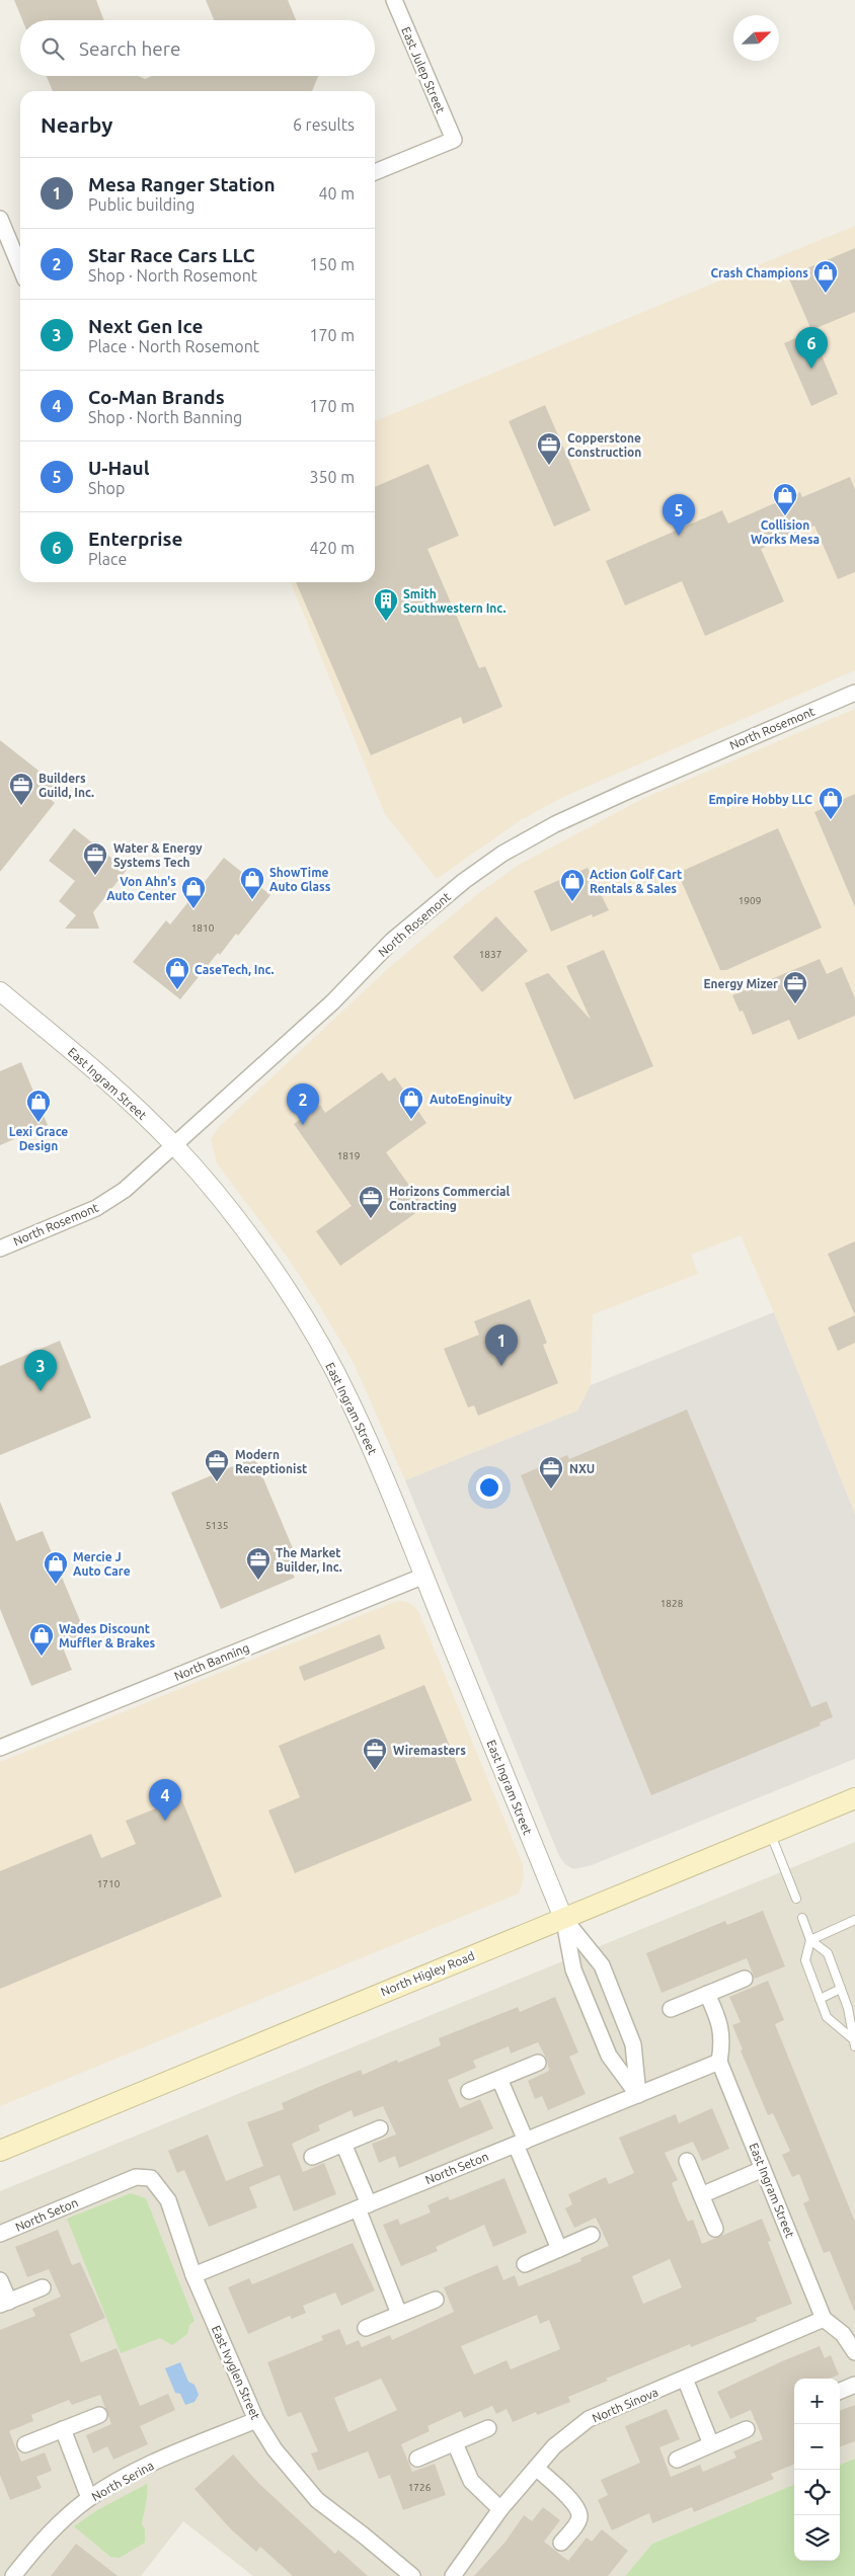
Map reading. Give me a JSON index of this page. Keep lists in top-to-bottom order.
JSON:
{
  "streets": {
    "main road": ["North Higley Road"],
    "street": [
      "East Julep Street",
      "North Rosemont",
      "East Ingram Street",
      "North Banning",
      "North Seton",
      "East Ivyglen Street",
      "North Sinova",
      "North Serina"
    ]
  },
  "crossings": [
    ["North Rosemont", "East Ingram Street"],
    ["East Ingram Street", "North Banning"],
    ["East Ingram Street", "North Higley Road"],
    ["East Ingram Street", "North Seton"],
    ["East Ingram Street", "North Sinova"],
    ["North Seton", "East Ivyglen Street"],
    ["East Ivyglen Street", "North Serina"]
  ],
  "places": {
    "shop": [
      "Crash Champions",
      "Collision Works Mesa",
      "Empire Hobby LLC",
      "ShowTime Auto Glass",
      "Action Golf Cart Rentals & Sales",
      "Von Ahn's Auto Center",
      "CaseTech, Inc.",
      "AutoEnginuity",
      "Lexi Grace Design",
      "Mercie J Auto Care",
      "Wades Discount Muffler & Brakes"
    ],
    "office": [
      "Copperstone Construction",
      "Builders Guild, Inc.",
      "Water & Energy Systems Tech",
      "Energy Mizer",
      "Horizons Commercial Contracting",
      "Modern Receptionist",
      "NXU",
      "The Market Builder, Inc.",
      "Wiremasters"
    ],
    "building": ["Smith Southwestern Inc."]
  },
  "house_numbers": [
    "1909",
    "1810",
    "1837",
    "1819",
    "5135",
    "1828",
    "1710",
    "1726"
  ],
  "north": "top right",
  "page": {
    "search": "Search here",
    "heading": ["Nearby", "6 results"],
    "list": [
      {
        "mark": "1",
        "name": "Mesa Ranger Station",
        "note": "Public building",
        "value": "40 m"
      },
      {
        "mark": "2",
        "name": "Star Race Cars LLC",
        "note": "Shop · North Rosemont",
        "value": "150 m"
      },
      {
        "mark": "3",
        "name": "Next Gen Ice",
        "note": "Place · North Rosemont",
        "value": "170 m"
      },
      {
        "mark": "4",
        "name": "Co-Man Brands",
        "note": "Shop · North Banning",
        "value": "170 m"
      },
      {
        "mark": "5",
        "name": "U-Haul",
        "note": "Shop",
        "value": "350 m"
      },
      {
        "mark": "6",
        "name": "Enterprise",
        "note": "Place",
        "value": "420 m"
      }
    ],
    "pins": [
      "6",
      "5",
      "2",
      "1",
      "3",
      "4"
    ],
    "map_buttons": ["+", "−"]
  }
}
